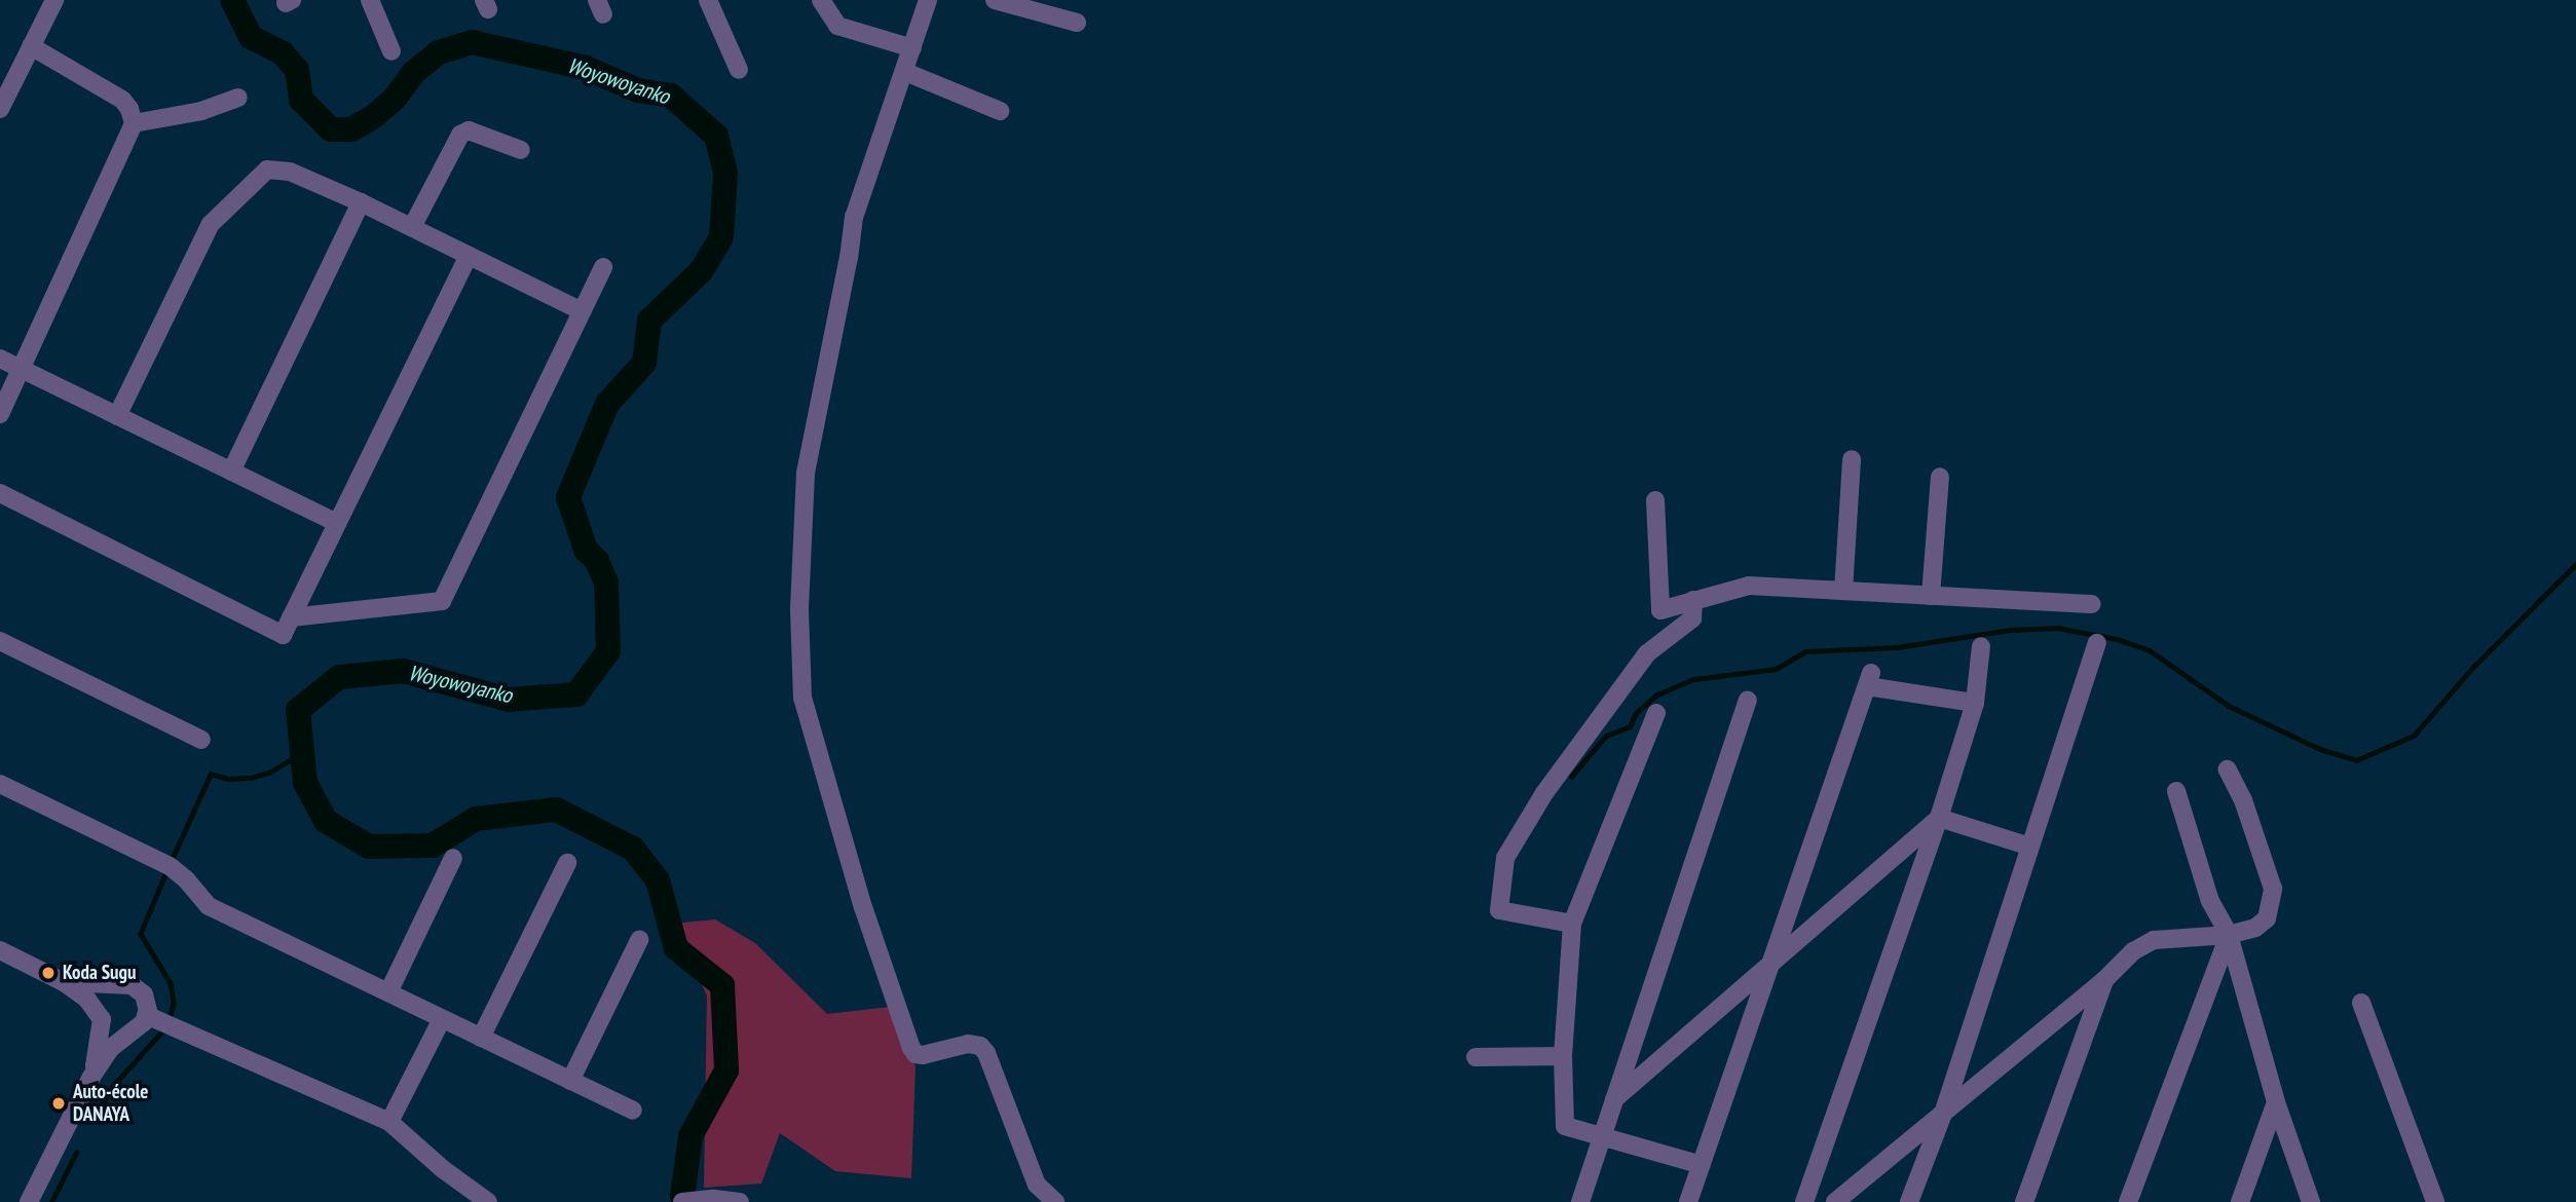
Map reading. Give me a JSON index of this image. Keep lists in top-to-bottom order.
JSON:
{
  "water": ["Woyowoyanko"],
  "places": ["Koda Sugu", "Auto-école DANAYA"]
}
